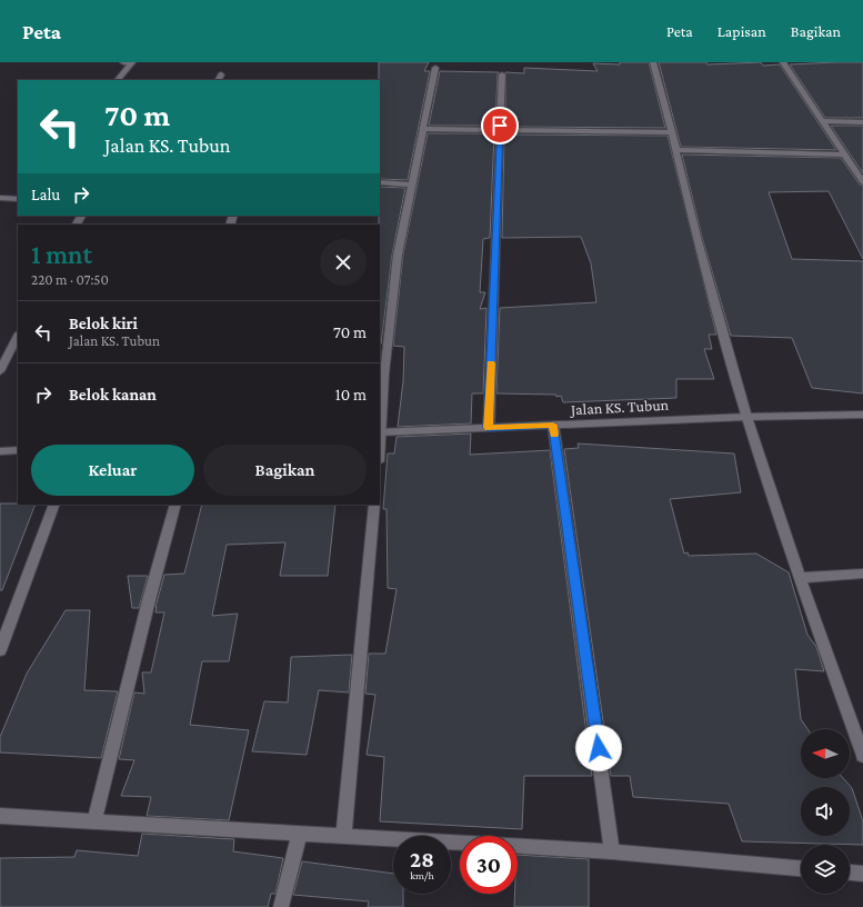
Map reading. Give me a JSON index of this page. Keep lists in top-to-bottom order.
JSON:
{
  "streets": {
    "street": ["Jalan KS. Tubun"]
  },
  "north": "left",
  "page": {
    "header": "Peta",
    "nav": ["Peta", "Lapisan", "Bagikan"],
    "turn": ["70 m", "Jalan KS. Tubun"],
    "then": "Lalu",
    "heading": ["1 mnt", "220 m · 07:50"],
    "list": [
      {
        "name": "Belok kiri",
        "note": "Jalan KS. Tubun",
        "value": "70 m"
      },
      {
        "name": "Belok kanan",
        "value": "10 m"
      }
    ],
    "buttons": ["Keluar", "Bagikan"],
    "speed": "28 km/h",
    "limit": "30"
  }
}
